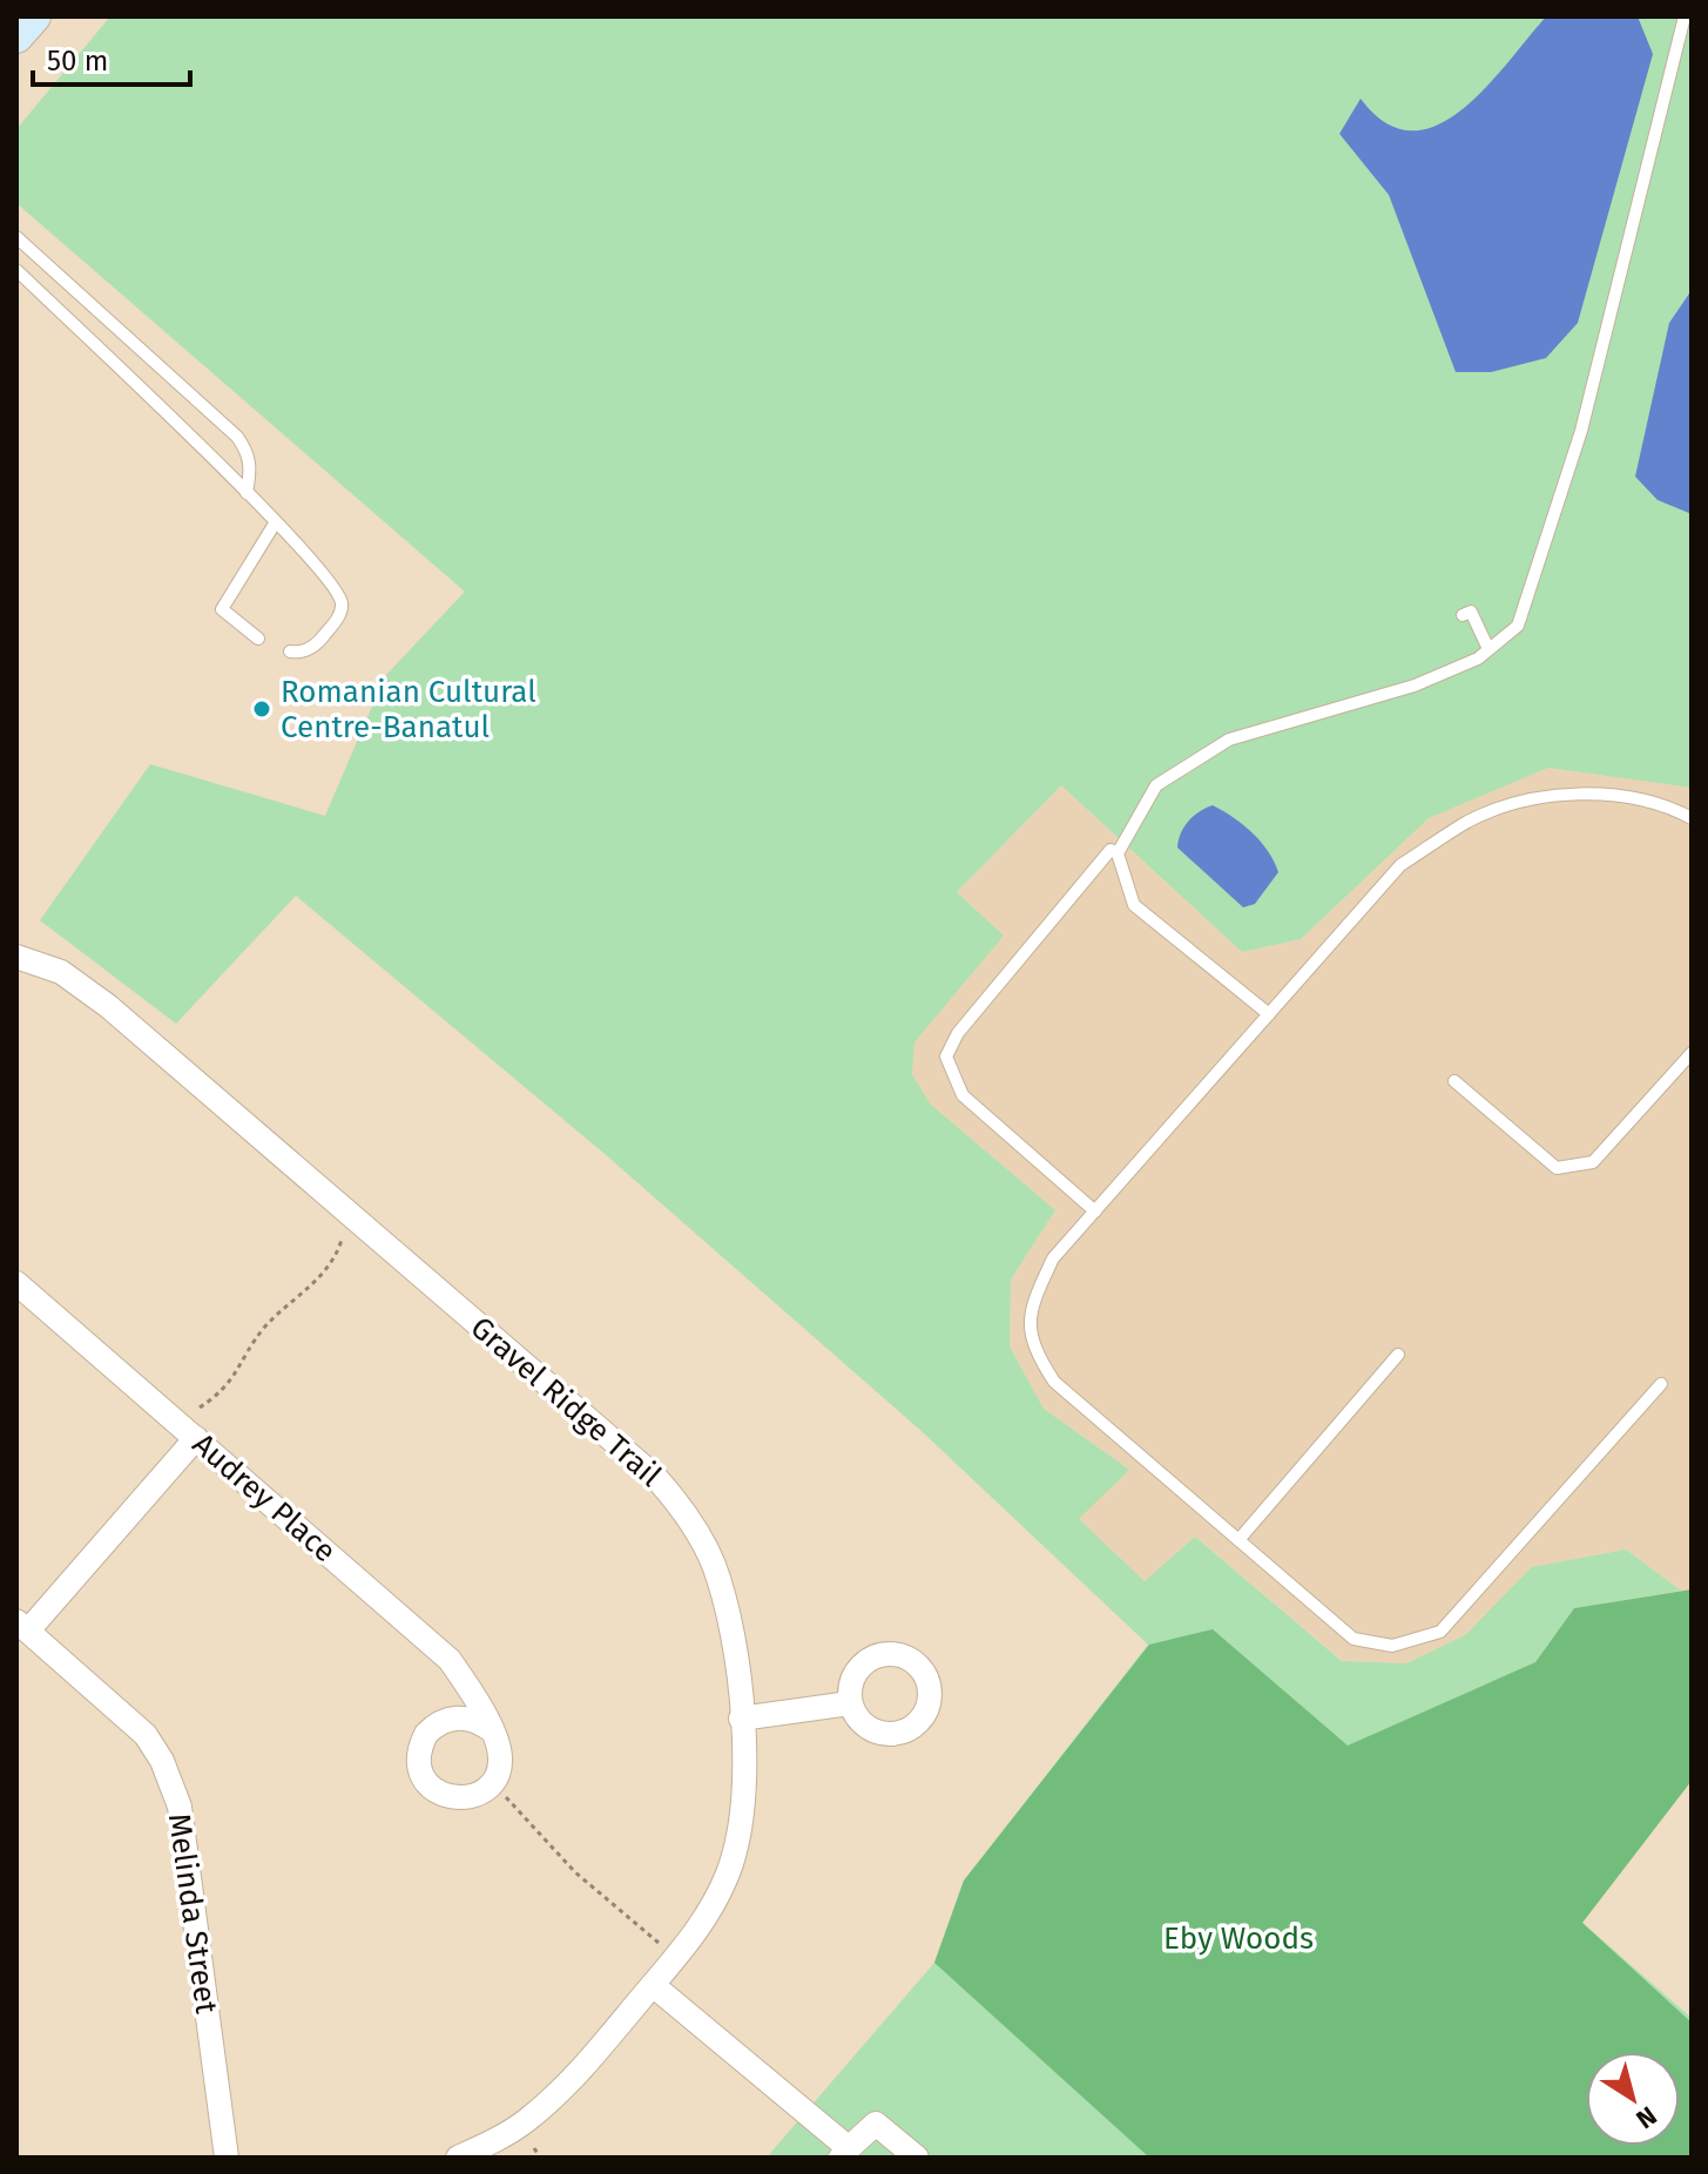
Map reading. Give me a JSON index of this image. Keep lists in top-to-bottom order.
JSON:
{
  "streets": {
    "street": ["Gravel Ridge Trail", "Audrey Place", "Melinda Street"]
  },
  "parks": ["Eby Woods"],
  "places": ["Romanian Cultural Centre-Banatul"],
  "scale_bar": "50 m",
  "north": "bottom right"
}
